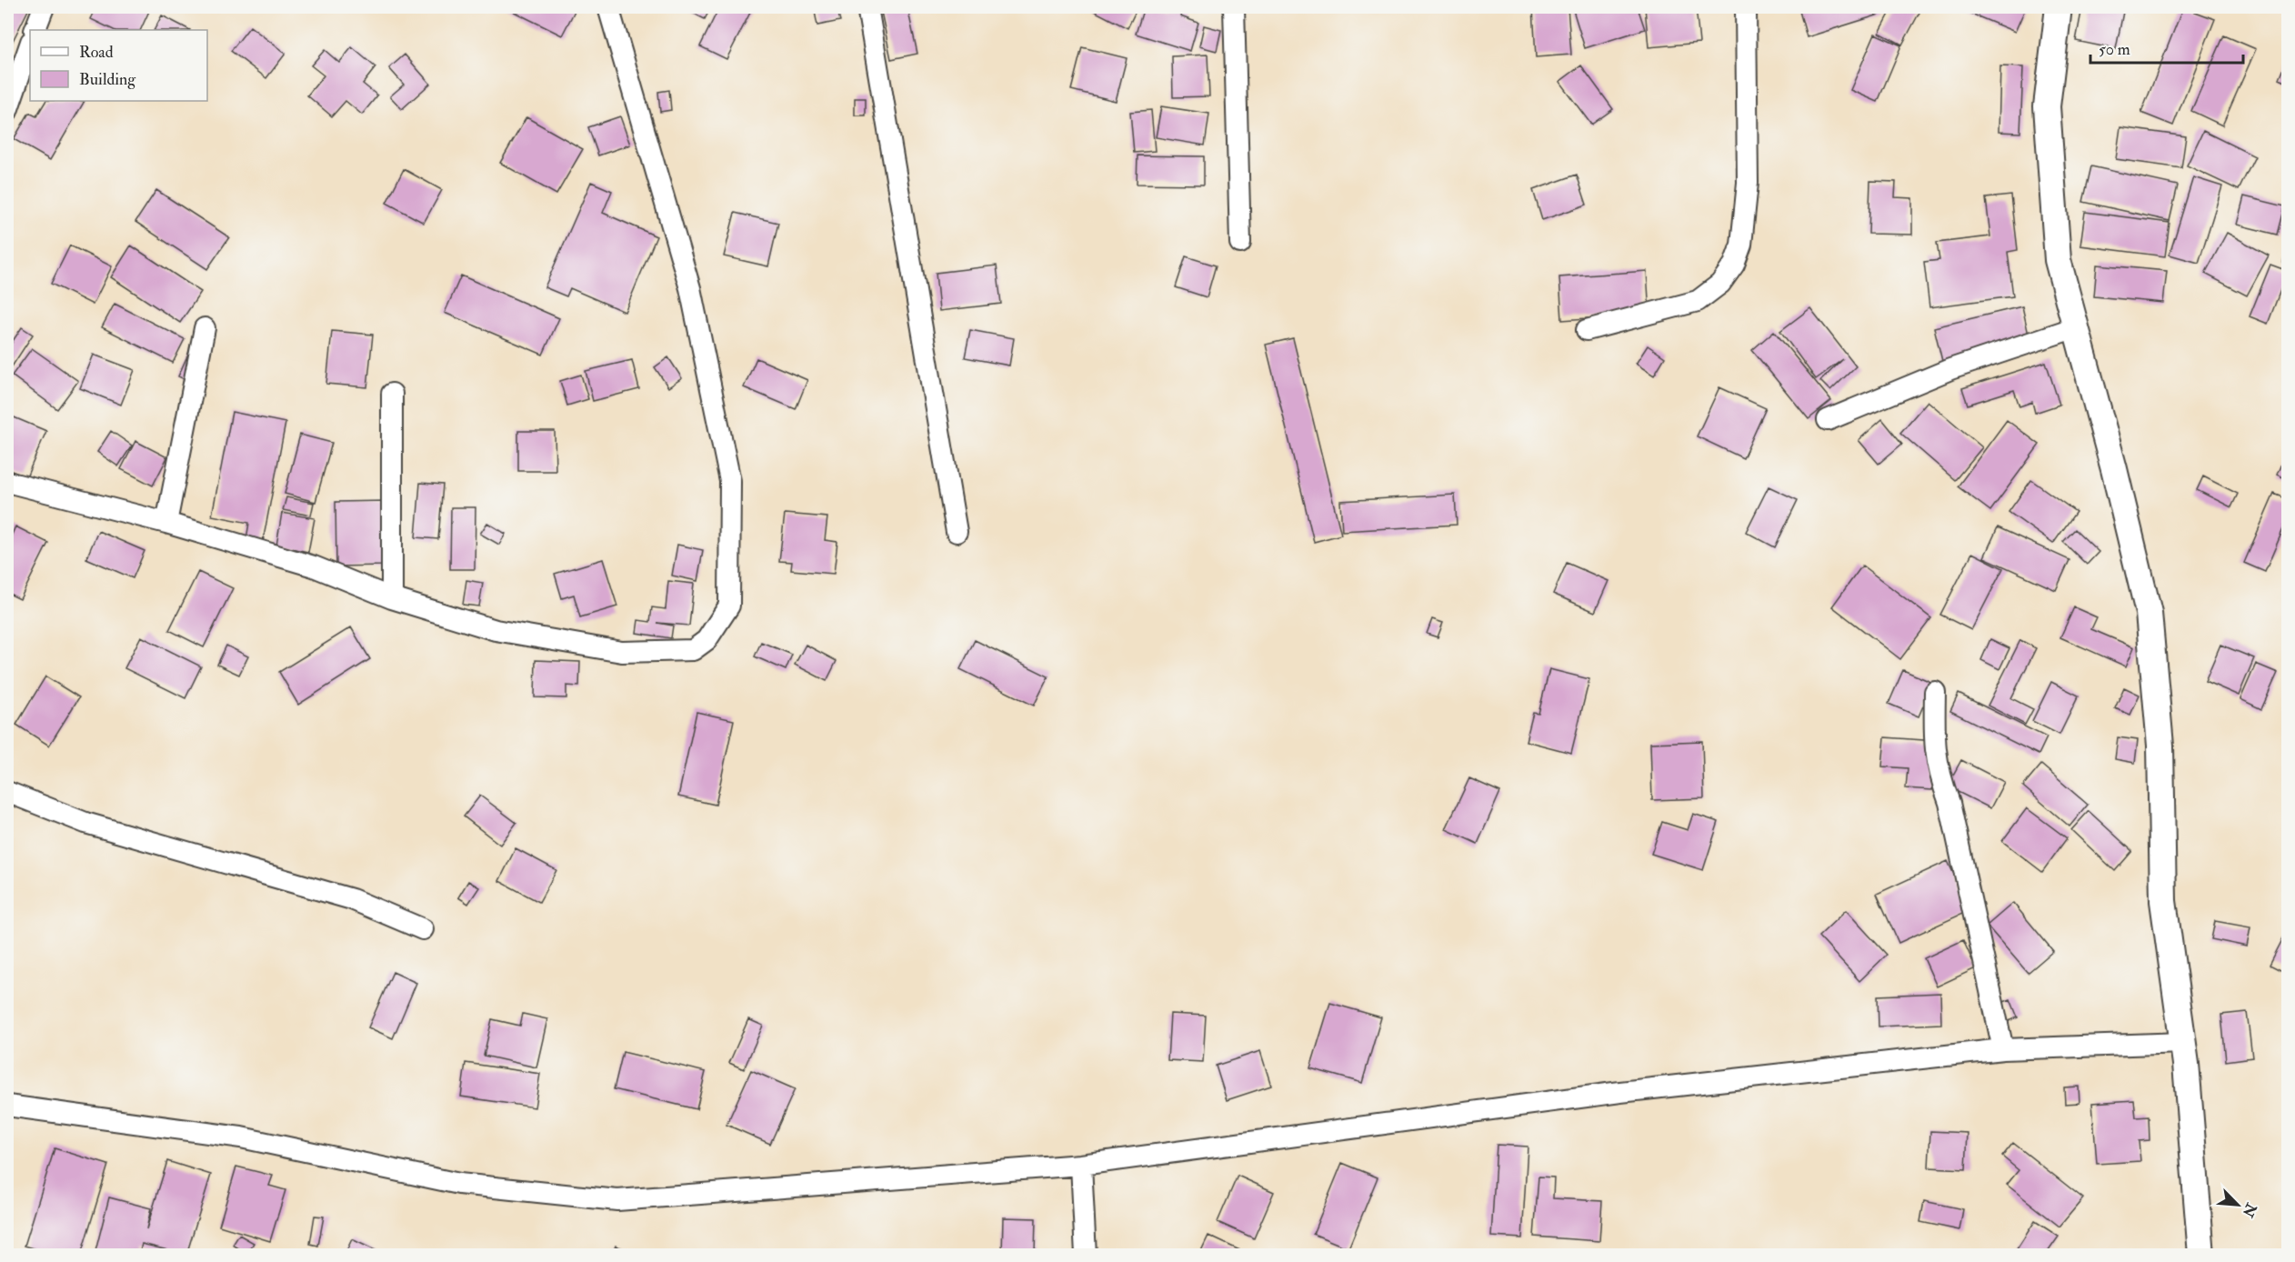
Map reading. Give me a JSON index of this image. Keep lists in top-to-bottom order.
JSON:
{
  "legend": ["Road", "Building"],
  "scale_bar": "50 m",
  "north": "bottom right"
}
